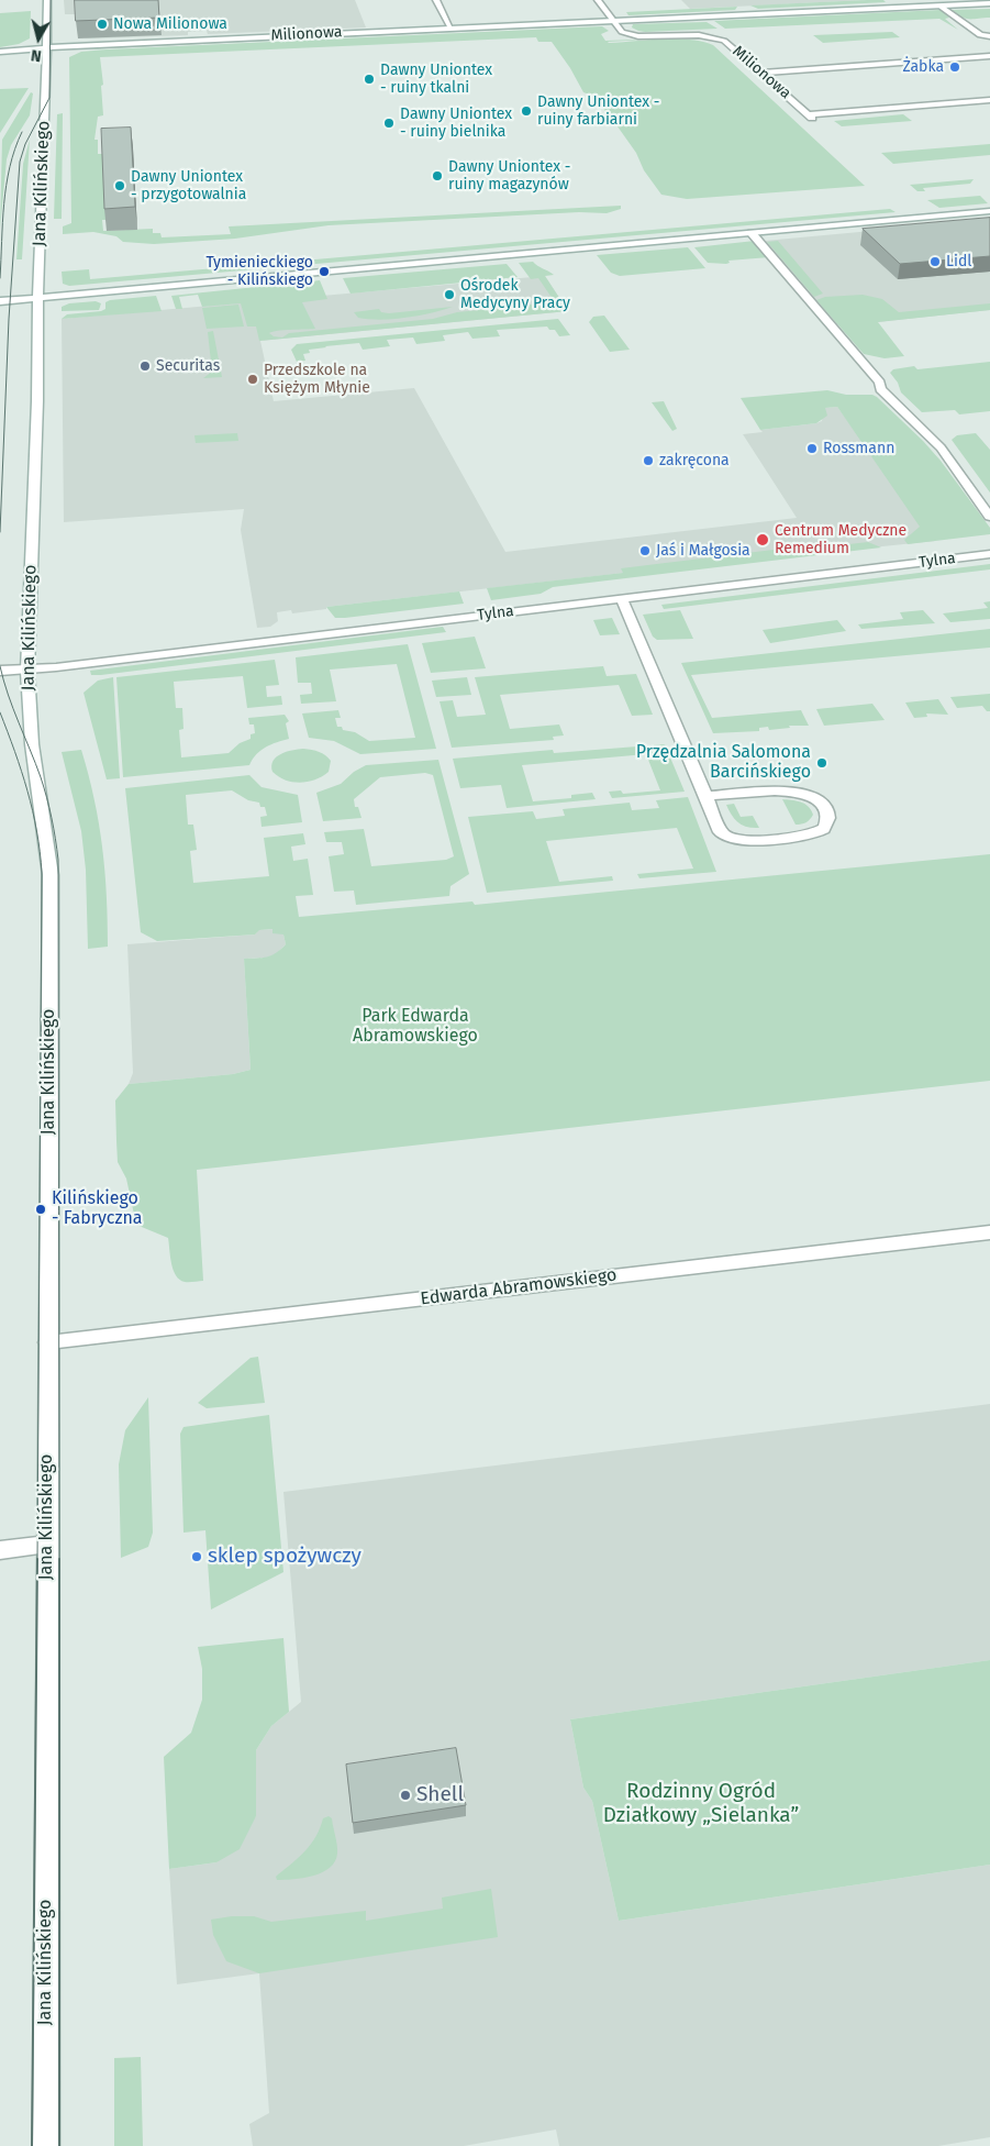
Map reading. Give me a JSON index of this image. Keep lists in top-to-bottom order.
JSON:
{
  "streets": {
    "street": [
      "Milionowa",
      "Jana Kilińskiego",
      "Tylna",
      "Edwarda Abramowskiego"
    ]
  },
  "crossings": [
    ["Milionowa", "Jana Kilińskiego"],
    ["Jana Kilińskiego", "Tylna"],
    ["Jana Kilińskiego", "Edwarda Abramowskiego"]
  ],
  "parks": ["Park Edwarda Abramowskiego", "Rodzinny Ogród Działkowy „Sielanka”"],
  "places": [
    "Nowa Milionowa",
    "Żabka",
    "Dawny Uniontex - ruiny tkalni",
    "Dawny Uniontex - ruiny farbiarni",
    "Dawny Uniontex - ruiny bielnika",
    "Dawny Uniontex - ruiny magazynów",
    "Dawny Uniontex - przygotowalnia",
    "Lidl",
    "Tymienieckiego - Kilińskiego",
    "Ośrodek Medycyny Pracy",
    "Securitas",
    "Przedszkole na Księżym Młynie",
    "Rossmann",
    "zakręcona",
    "Centrum Medyczne Remedium",
    "Jaś i Małgosia",
    "Przędzalnia Salomona Barcińskiego",
    "Kilińskiego - Fabryczna",
    "sklep spożywczy",
    "Shell"
  ],
  "north": "bottom"
}
